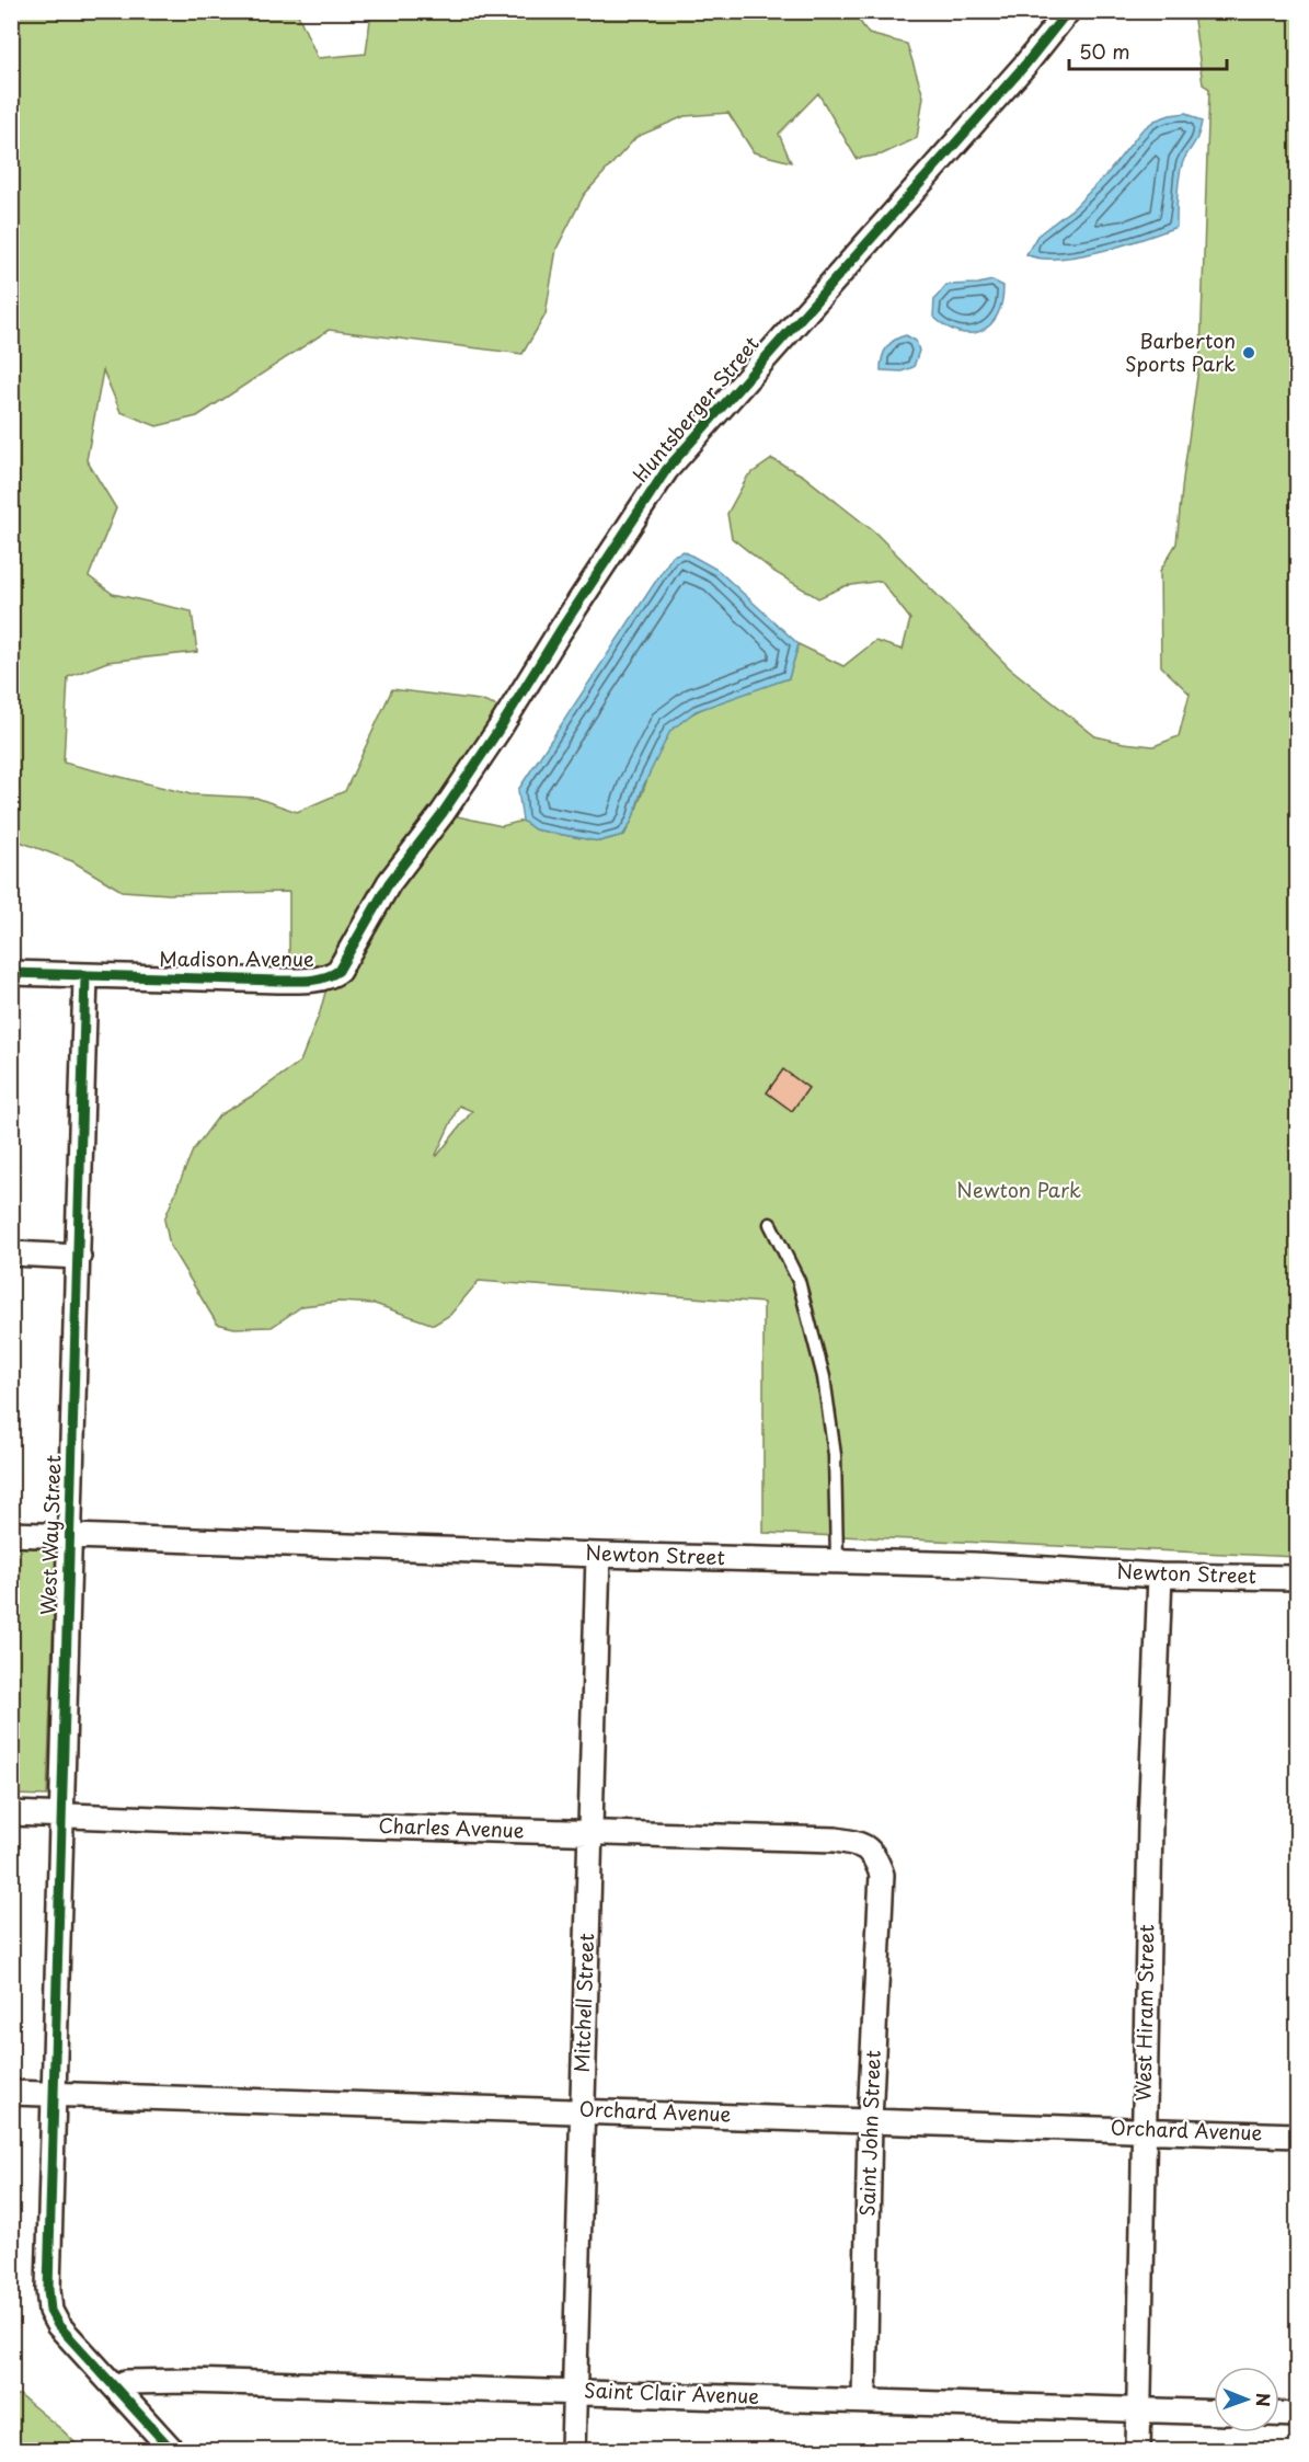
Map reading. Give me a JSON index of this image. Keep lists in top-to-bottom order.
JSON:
{
  "streets": {
    "street": [
      "Huntsberger Street",
      "Madison Avenue",
      "West Way Street",
      "Newton Street",
      "Charles Avenue",
      "Mitchell Street",
      "West Hiram Street",
      "Orchard Avenue",
      "Saint John Street",
      "Saint Clair Avenue"
    ]
  },
  "crossings": [
    ["Huntsberger Street", "Madison Avenue"],
    ["Madison Avenue", "West Way Street"],
    ["West Way Street", "Newton Street"],
    ["West Way Street", "Charles Avenue"],
    ["West Way Street", "Orchard Avenue"],
    ["West Way Street", "Saint Clair Avenue"],
    ["Newton Street", "Mitchell Street"],
    ["Newton Street", "West Hiram Street"],
    ["Charles Avenue", "Mitchell Street"],
    ["Charles Avenue", "Saint John Street"],
    ["Mitchell Street", "Orchard Avenue"],
    ["Mitchell Street", "Saint Clair Avenue"],
    ["West Hiram Street", "Orchard Avenue"],
    ["West Hiram Street", "Saint Clair Avenue"],
    ["Orchard Avenue", "Saint John Street"],
    ["Saint John Street", "Saint Clair Avenue"]
  ],
  "parks": ["Newton Park"],
  "places": ["Barberton Sports Park"],
  "scale_bar": "50 m",
  "north": "right"
}
